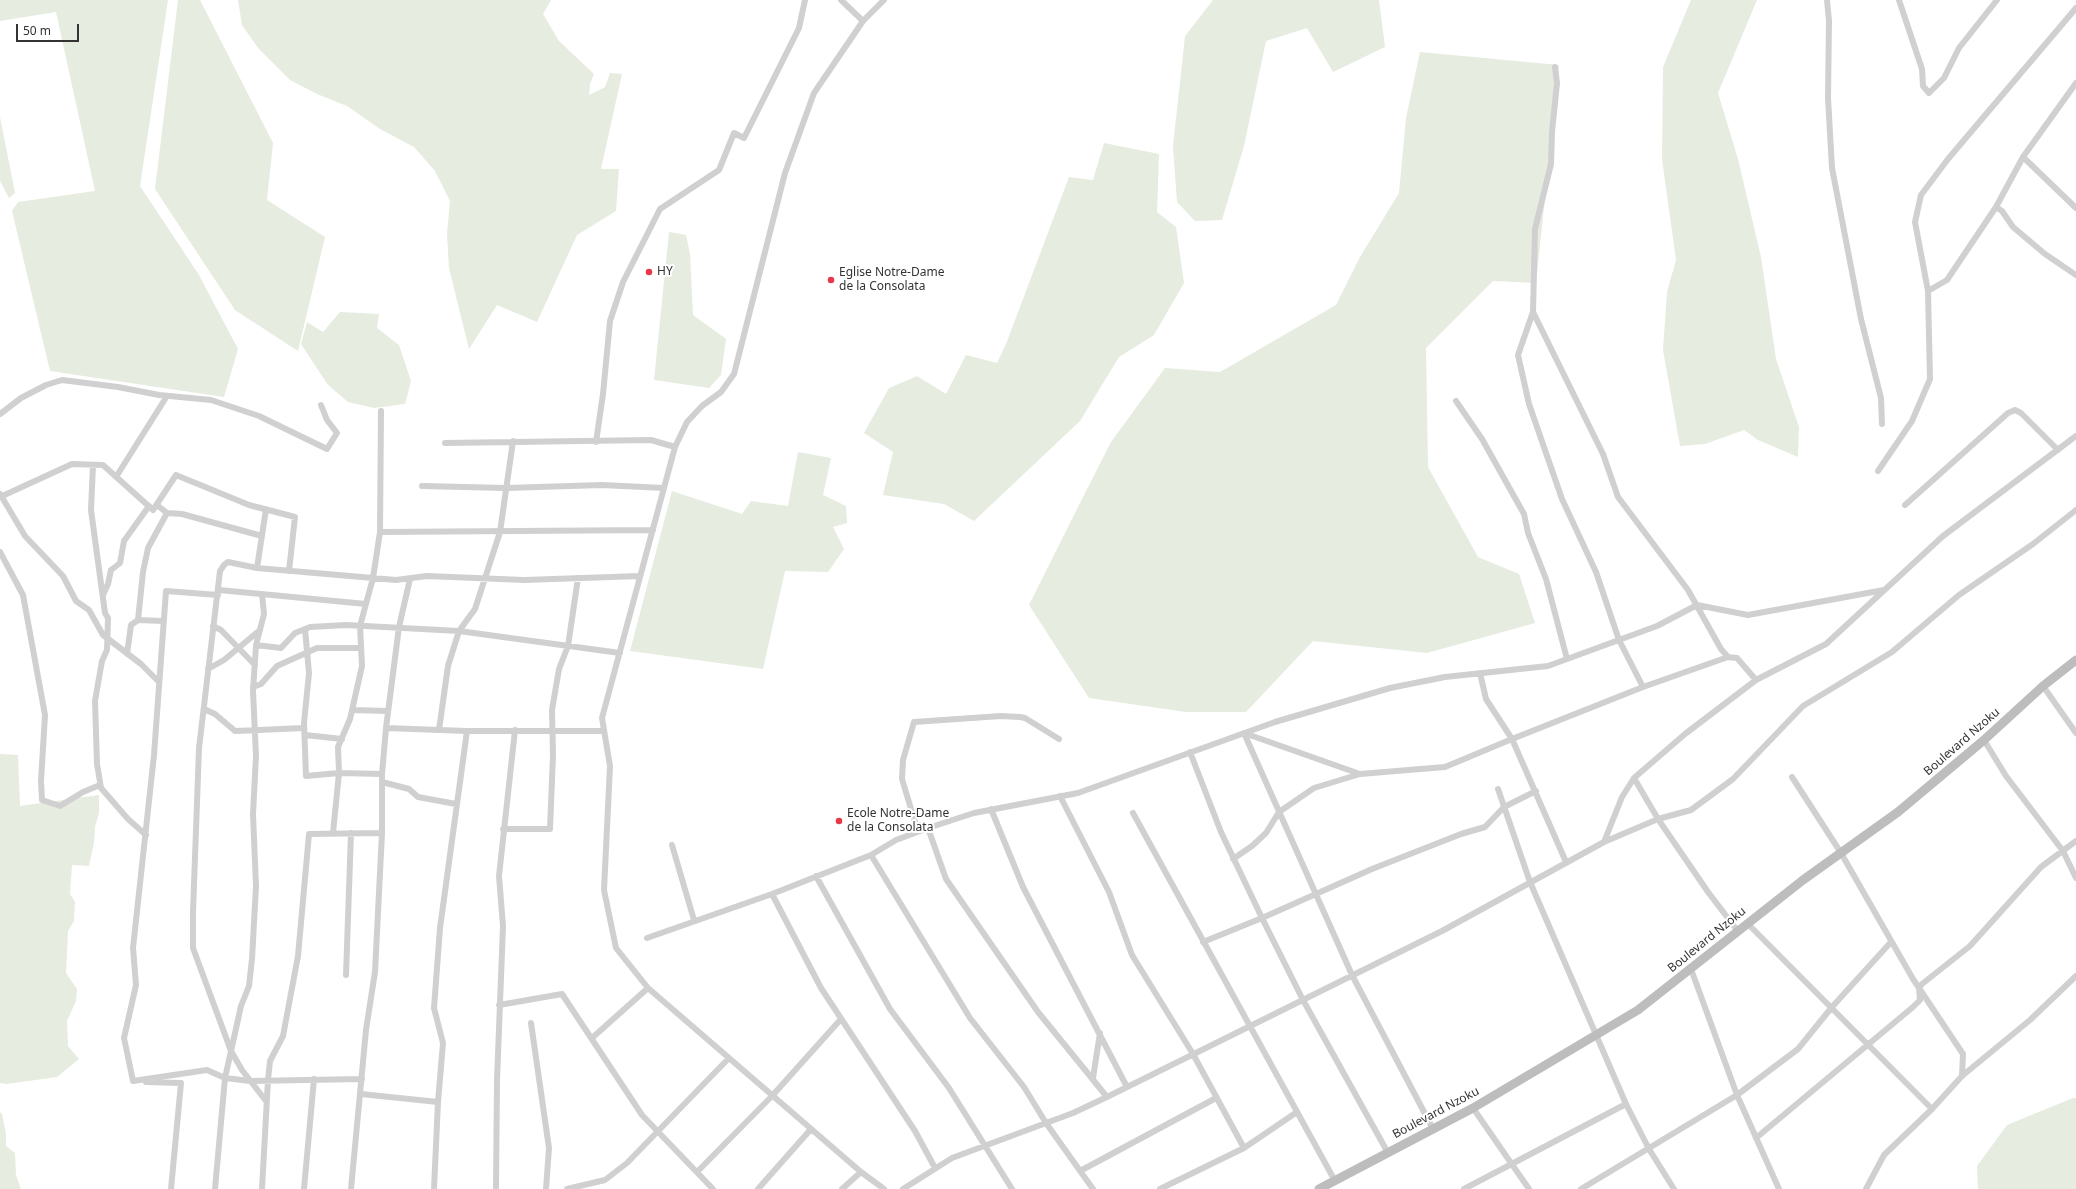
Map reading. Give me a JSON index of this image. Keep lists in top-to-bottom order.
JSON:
{
  "streets": {
    "street": ["Boulevard Nzoku"]
  },
  "places": ["HY", "Eglise Notre-Dame de la Consolata", "Ecole Notre-Dame de la Consolata"],
  "scale_bar": "50 m"
}
